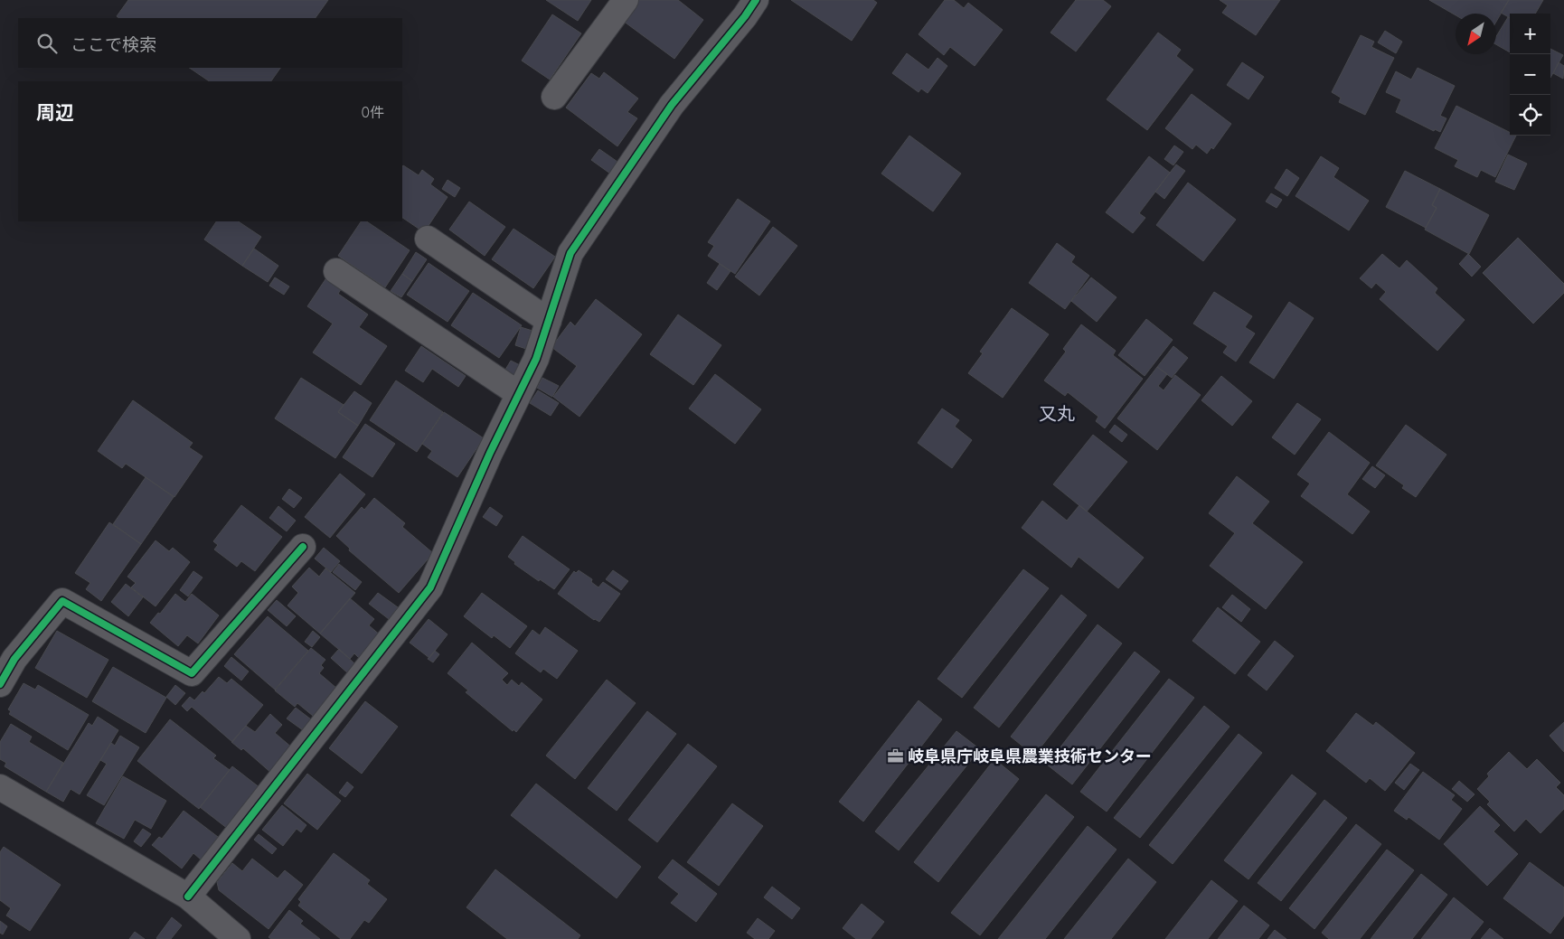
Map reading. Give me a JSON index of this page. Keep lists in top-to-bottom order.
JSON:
{
  "districts": ["又丸"],
  "places": {
    "office": ["岐阜県庁岐阜県農業技術センター"]
  },
  "north": "bottom left",
  "page": {
    "map_buttons": ["+", "−"],
    "search": "ここで検索",
    "heading": ["周辺", "0件"]
  }
}
